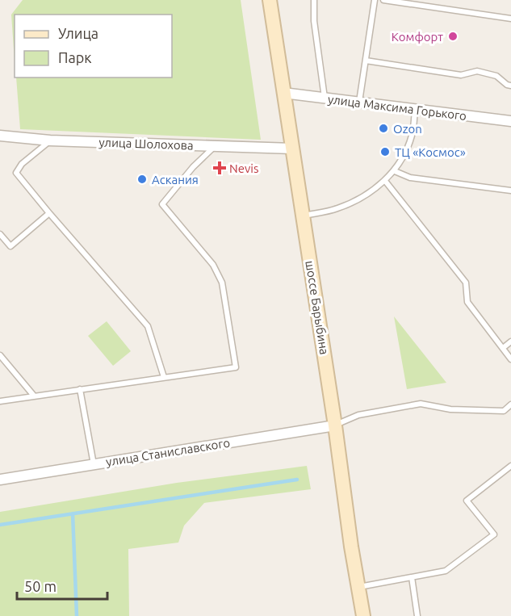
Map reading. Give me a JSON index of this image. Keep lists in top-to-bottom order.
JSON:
{
  "streets": {
    "main road": ["шоссе Барыбина"],
    "street": ["улица Максима Горького", "улица Шолохова", "улица Станиславского"]
  },
  "crossings": [
    ["улица Максима Горького", "шоссе Барыбина"],
    ["улица Шолохова", "шоссе Барыбина"],
    ["шоссе Барыбина", "улица Станиславского"]
  ],
  "places": {
    "other": [
      "Комфорт",
      "Ozon",
      "ТЦ «Космос»",
      "Аскания"
    ],
    "health": ["Nevis"]
  },
  "legend": ["Улица", "Парк"],
  "scale_bar": "50 m"
}
